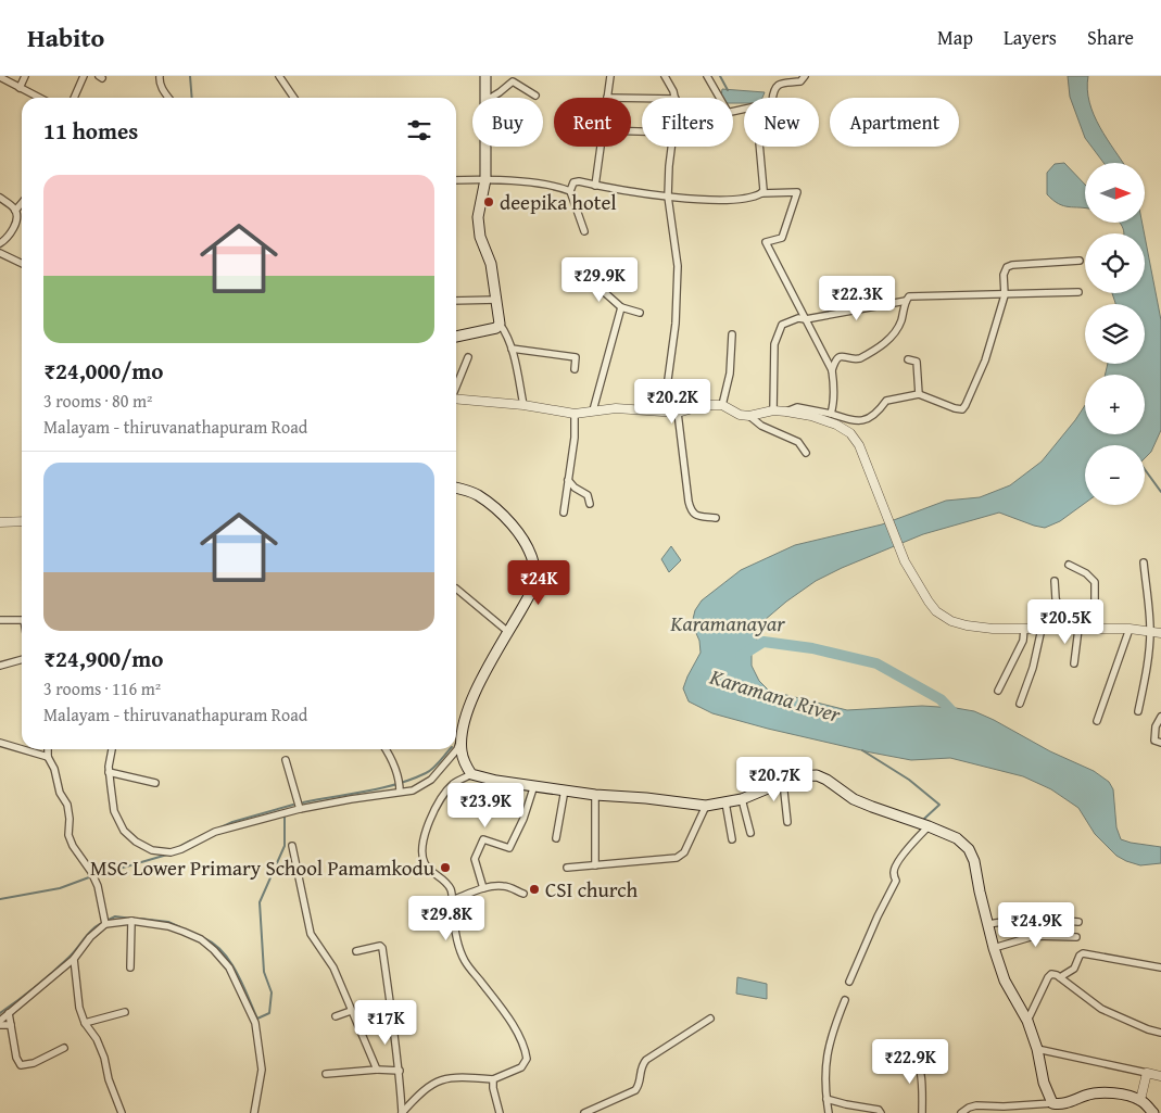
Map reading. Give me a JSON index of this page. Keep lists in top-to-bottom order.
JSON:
{
  "water": ["Karamanayar", "Karamana River"],
  "places": ["deepika hotel", "MSC Lower Primary School Pamamkodu", "CSI church"],
  "north": "right",
  "page": {
    "header": "Habito",
    "nav": ["Map", "Layers", "Share"],
    "chip": [
      "Buy",
      "Rent",
      "Filters",
      "New",
      "Apartment"
    ],
    "heading": "11 homes",
    "map_buttons": ["+", "−"],
    "list": [
      {
        "name": "₹24,000/mo",
        "note": "3 rooms · 80 m² · Malayam - thiruvanathapuram Road"
      },
      {
        "name": "₹24,900/mo",
        "note": "3 rooms · 116 m² · Malayam - thiruvanathapuram Road"
      }
    ],
    "price": [
      "₹29.9K",
      "₹22.3K",
      "₹20.2K",
      "₹24K",
      "₹20.5K",
      "₹20.7K",
      "₹23.9K",
      "₹29.8K",
      "₹24.9K",
      "₹17K",
      "₹22.9K"
    ]
  }
}
